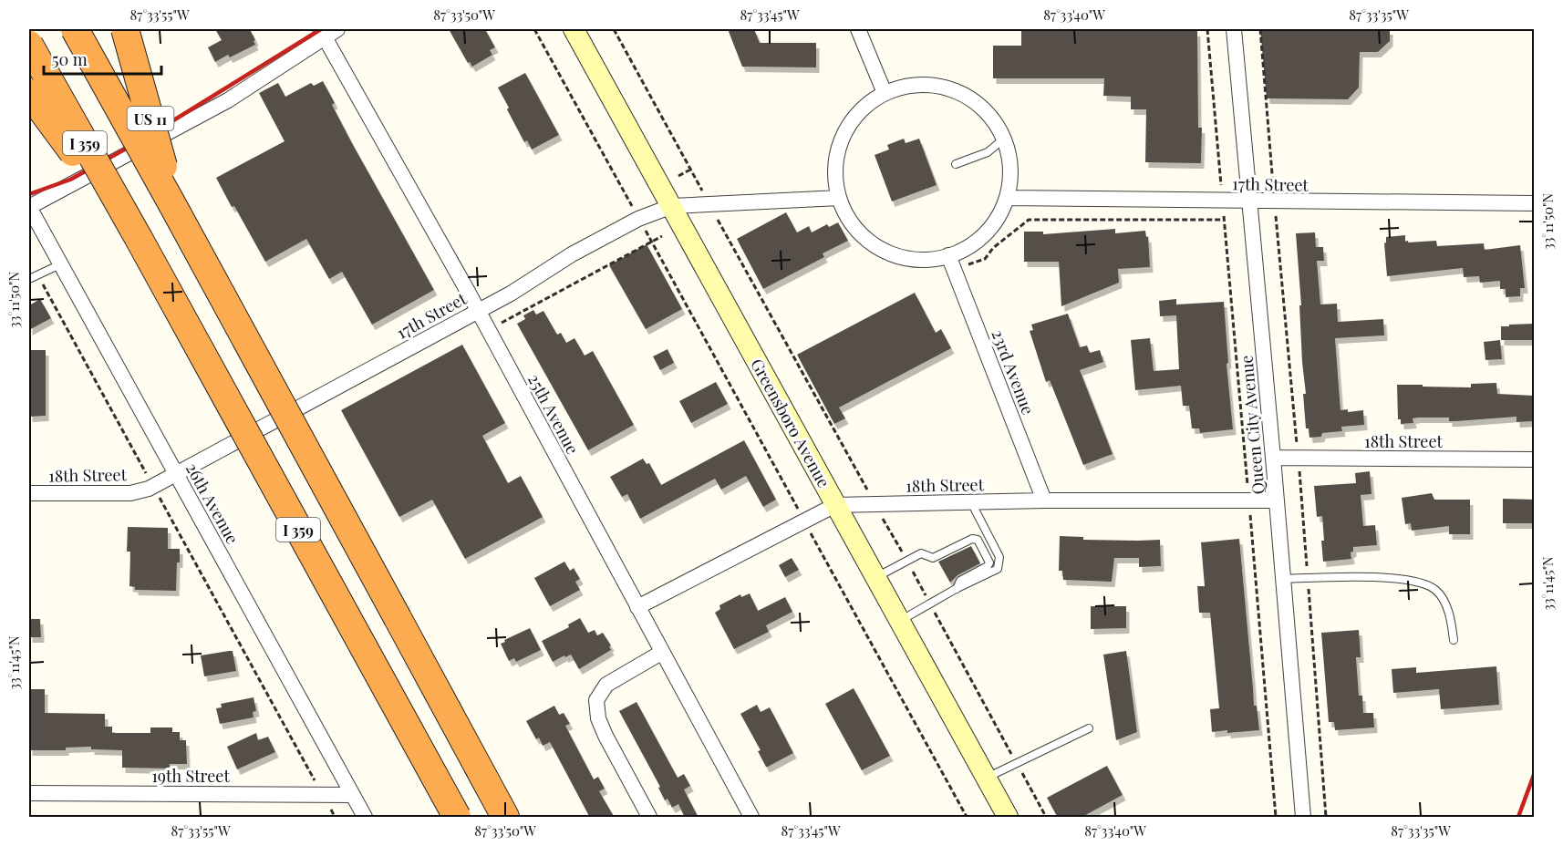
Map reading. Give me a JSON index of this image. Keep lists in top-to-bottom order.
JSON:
{
  "streets": {
    "highway": ["US 11", "I 359"],
    "main road": ["Greensboro Avenue"],
    "street": [
      "17th Street",
      "23rd Avenue",
      "25th Avenue",
      "Queen City Avenue",
      "18th Street",
      "26th Avenue",
      "19th Street"
    ]
  },
  "crossings": [
    ["US 11", "I 359"],
    ["17th Street", "23rd Avenue"],
    ["17th Street", "25th Avenue"],
    ["17th Street", "Greensboro Avenue"],
    ["17th Street", "Queen City Avenue"],
    ["17th Street", "18th Street"],
    ["17th Street", "26th Avenue"],
    ["23rd Avenue", "18th Street"],
    ["25th Avenue", "18th Street"],
    ["Greensboro Avenue", "18th Street"],
    ["Queen City Avenue", "18th Street"],
    ["18th Street", "26th Avenue"],
    ["26th Avenue", "19th Street"]
  ],
  "scale_bar": "50 m",
  "coordinates": [
    "87°33'55\"W",
    "87°33'50\"W",
    "87°33'45\"W",
    "87°33'40\"W",
    "87°33'35\"W",
    "33°11'50\"N",
    "33°11'45\"N"
  ]
}
